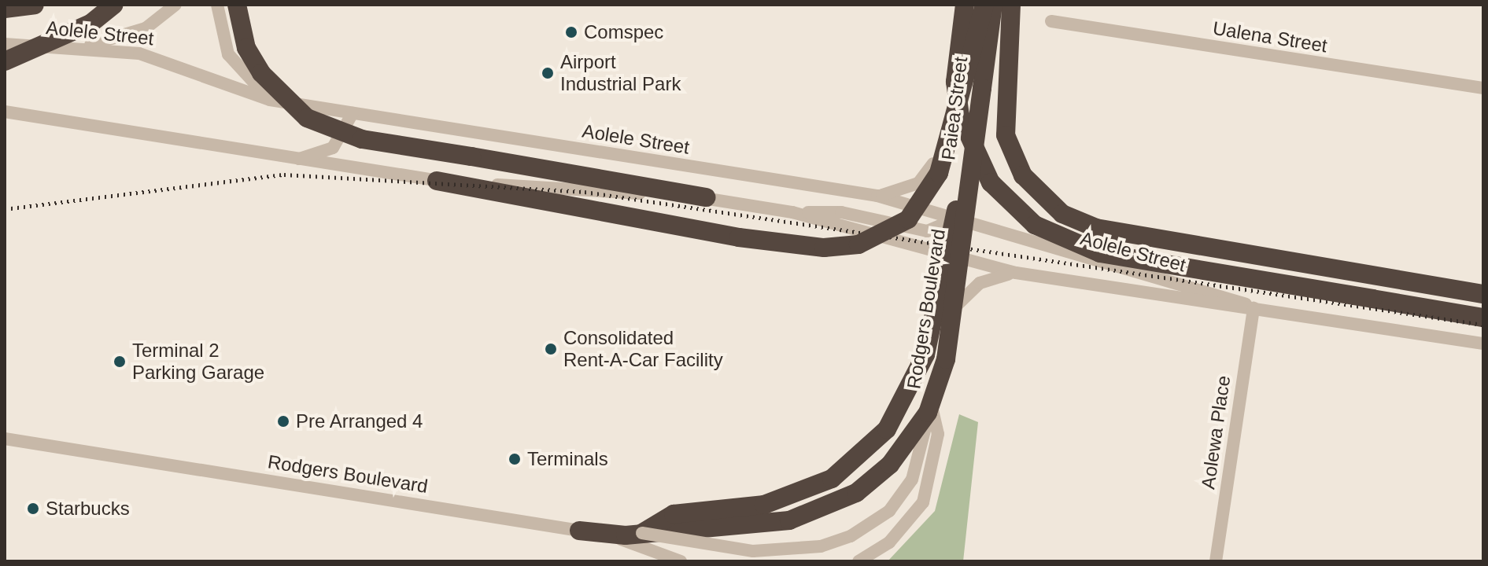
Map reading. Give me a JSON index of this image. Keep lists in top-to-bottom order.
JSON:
{
  "streets": {
    "street": [
      "Aolele Street",
      "Ualena Street",
      "Paiea Street",
      "Rodgers Boulevard",
      "Aolewa Place"
    ]
  },
  "crossings": [
    ["Aolele Street", "Paiea Street"],
    ["Aolele Street", "Rodgers Boulevard"],
    ["Aolele Street", "Aolewa Place"],
    ["Paiea Street", "Rodgers Boulevard"]
  ],
  "places": [
    "Comspec",
    "Airport Industrial Park",
    "Consolidated Rent-A-Car Facility",
    "Terminal 2 Parking Garage",
    "Pre Arranged 4",
    "Terminals",
    "Starbucks"
  ]
}
